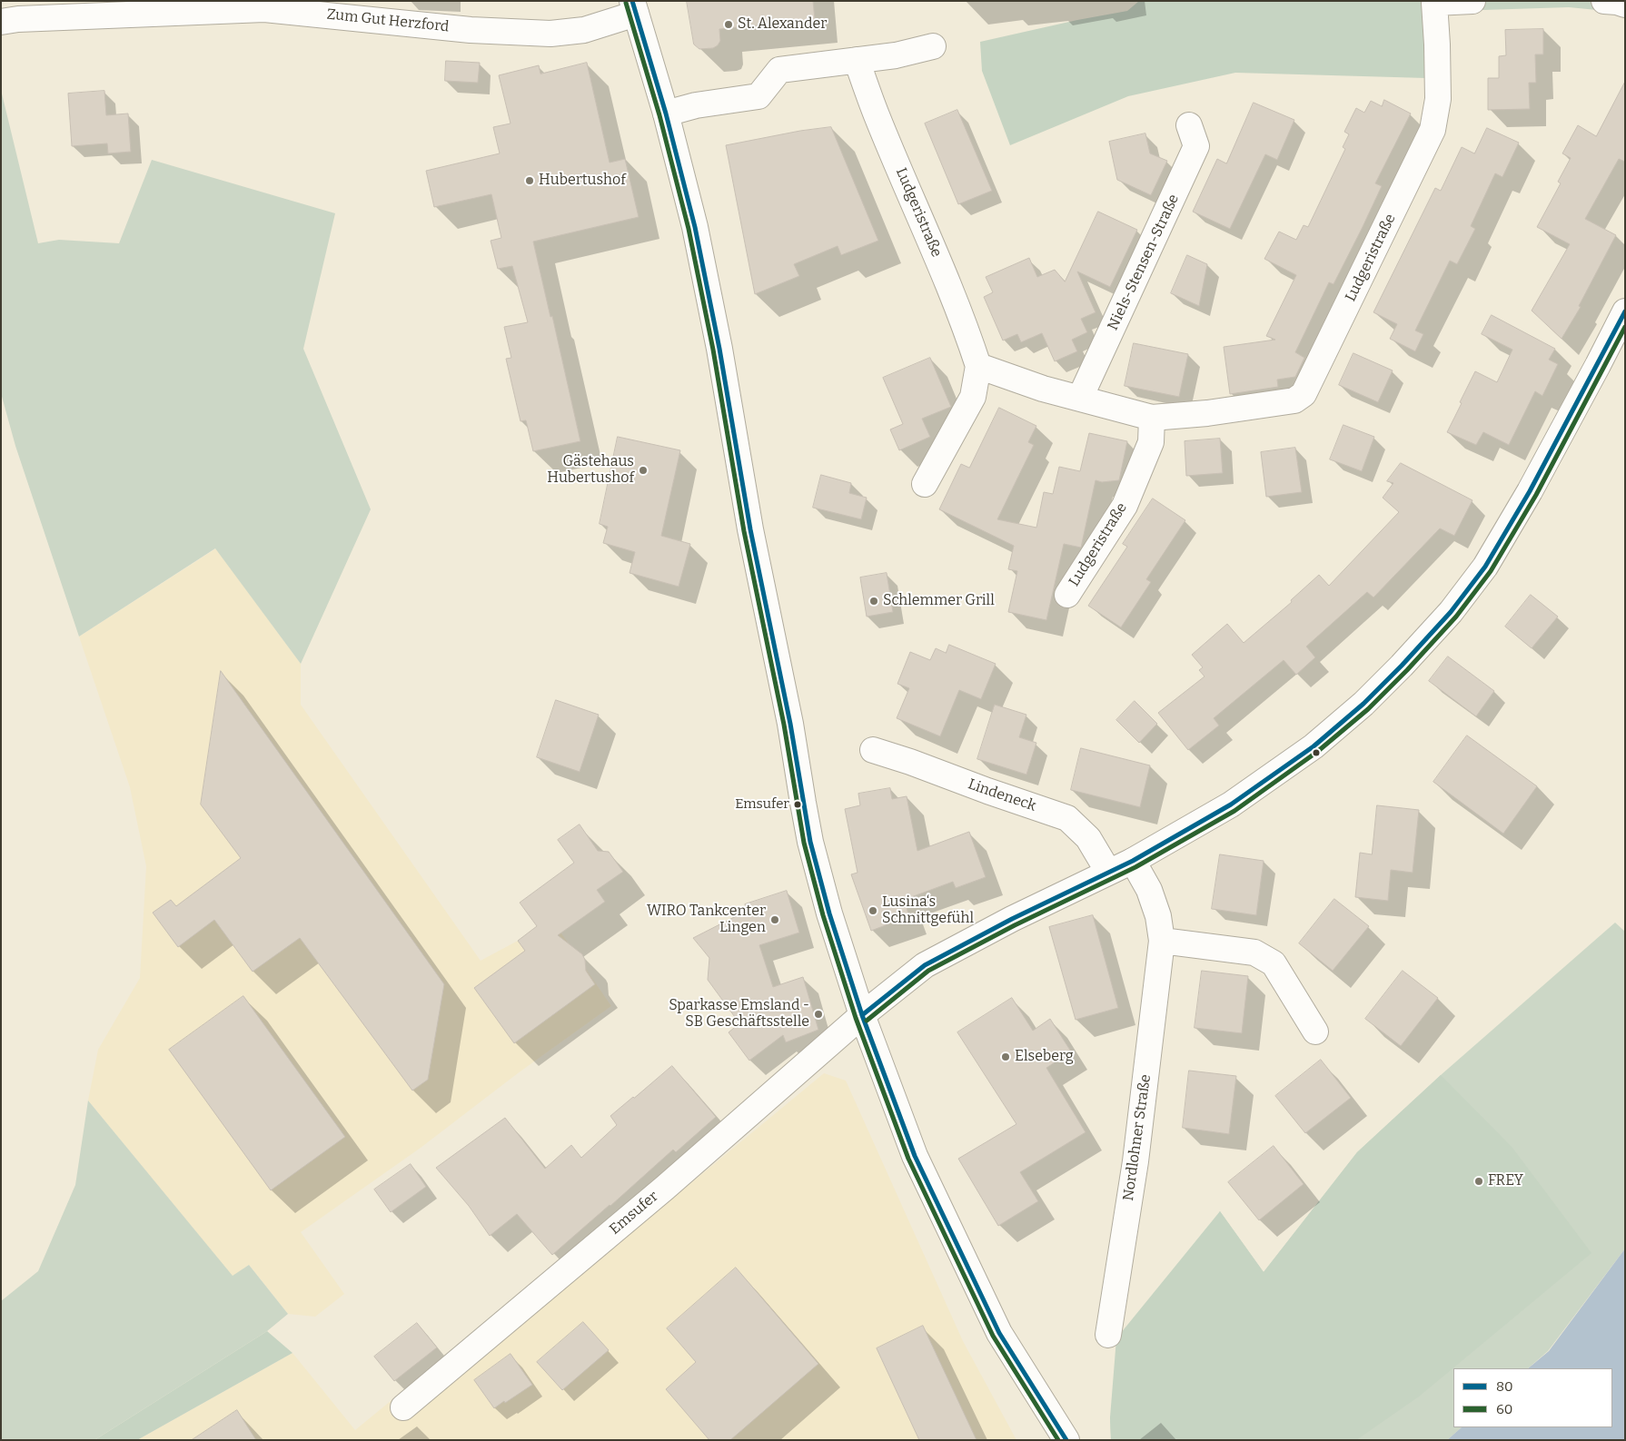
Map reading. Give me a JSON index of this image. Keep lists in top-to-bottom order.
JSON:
{
  "streets": {
    "street": [
      "Zum Gut Herzford",
      "Ludgeristraße",
      "Niels-Stensen-Straße",
      "Lindeneck",
      "Nordlohner Straße",
      "Emsufer"
    ]
  },
  "crossings": [
    ["Ludgeristraße", "Niels-Stensen-Straße"]
  ],
  "places": [
    "St. Alexander",
    "Hubertushof",
    "Gästehaus Hubertushof",
    "Schlemmer Grill",
    "Emsufer",
    "Lusina‘s Schnittgefühl",
    "WIRO Tankcenter Lingen",
    "Sparkasse Emsland - SB Geschäftsstelle",
    "Elseberg",
    "FREY"
  ],
  "lines": ["transit line 80", "transit line 60"],
  "legend": ["80", "60"]
}
